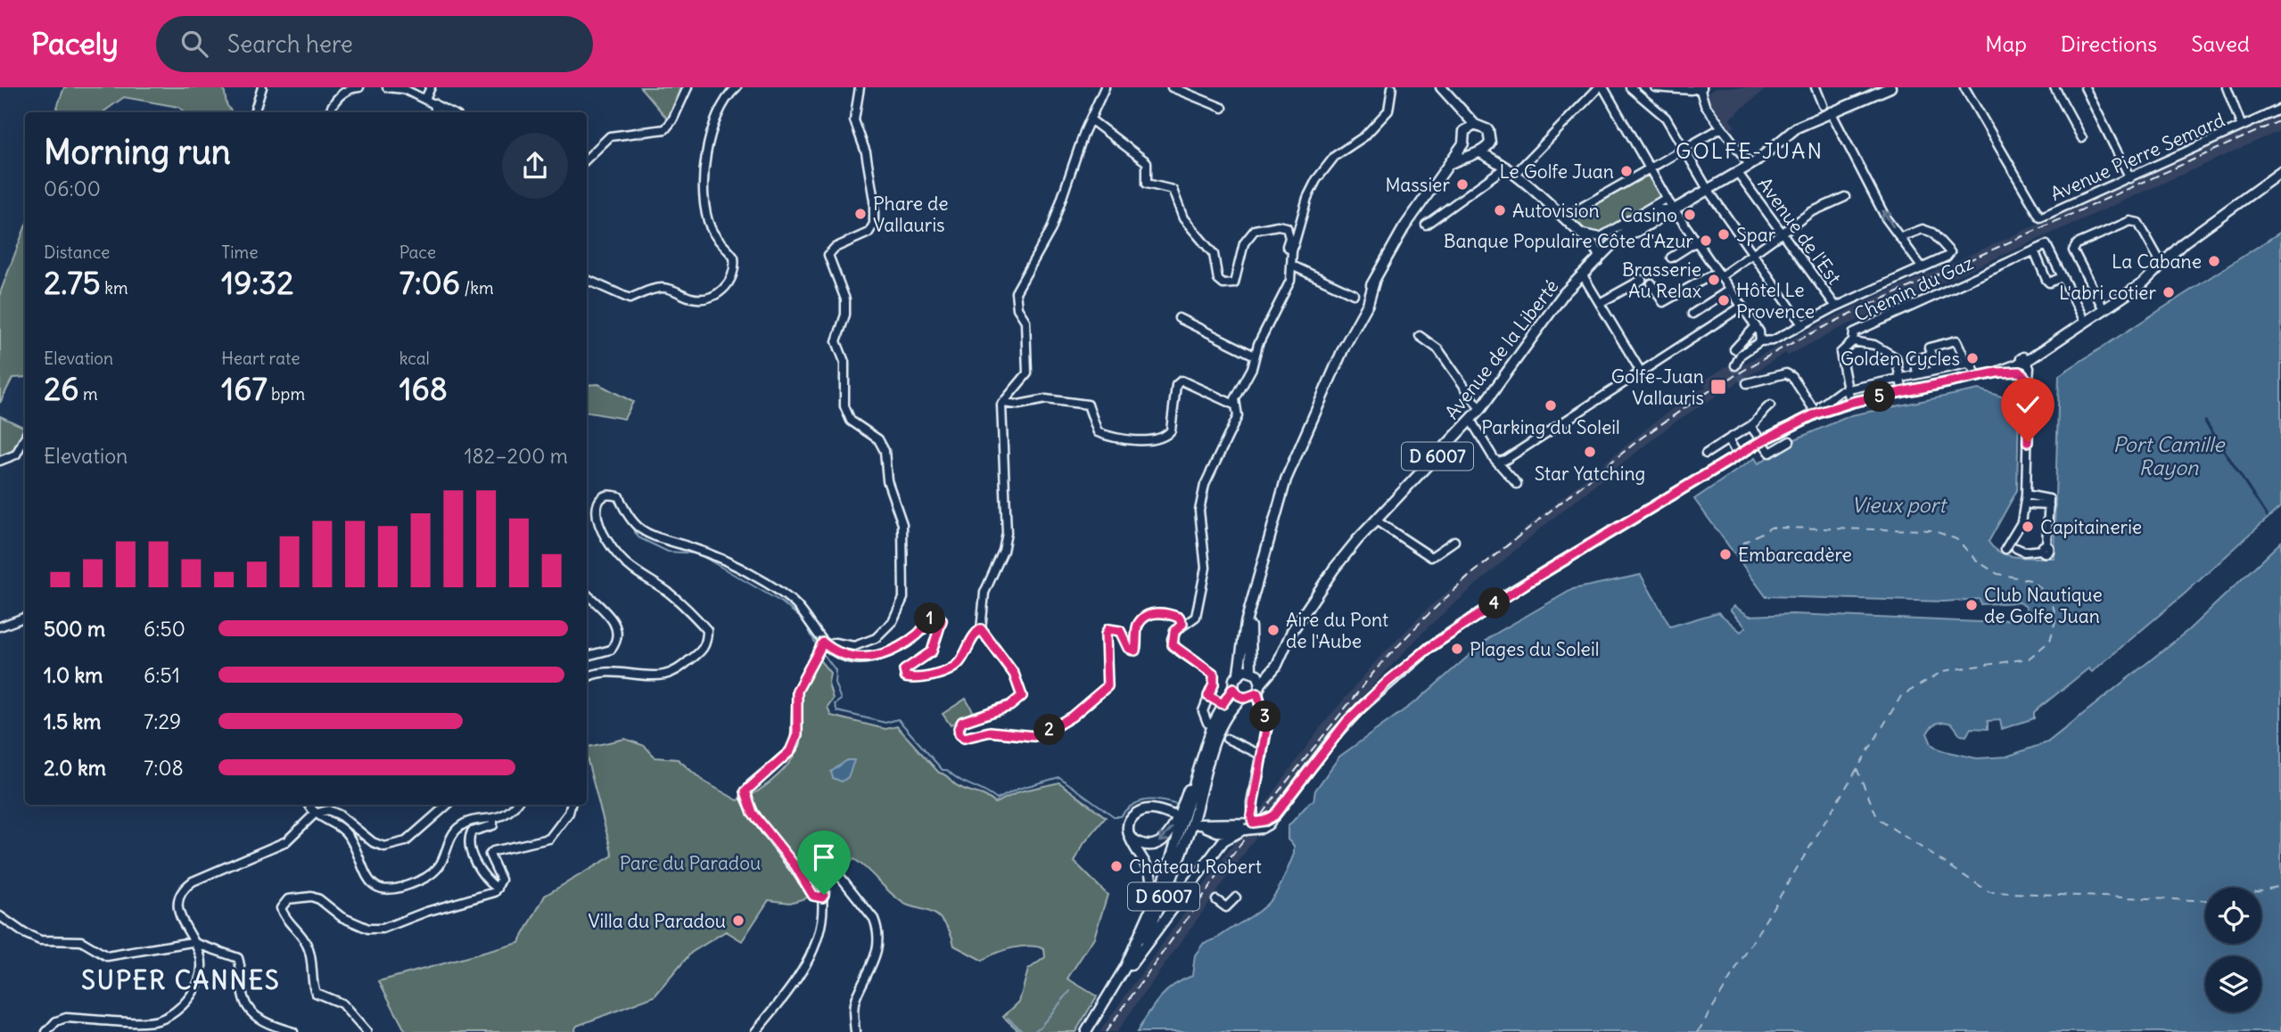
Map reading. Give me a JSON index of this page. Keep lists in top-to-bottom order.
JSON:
{
  "streets": {
    "main road": ["Avenue de la Liberté", "D 6007"],
    "street": ["Avenue Pierre Semard", "Avenue de l'Est", "Chemin du Gaz"]
  },
  "crossings": [
    ["Avenue de l'Est", "Avenue de la Liberté"],
    ["Avenue de la Liberté", "D 6007"]
  ],
  "districts": ["GOLFE-JUAN", "SUPER CANNES"],
  "water": ["Port Camille Rayon", "Vieux port"],
  "parks": ["Parc du Paradou"],
  "places": {
    "other": [
      "Le Golfe Juan",
      "Massier",
      "Autovision",
      "Phare de Vallauris",
      "Casino",
      "Spar",
      "Banque Populaire Côte d'Azur",
      "La Cabane",
      "Brasserie Au Relax",
      "L'abri cotier",
      "Hôtel Le Provence",
      "Golden Cycles",
      "Parking du Soleil",
      "Star Yatching",
      "Capitainerie",
      "Embarcadère",
      "Club Nautique de Golfe Juan",
      "Aire du Pont de l'Aube",
      "Plages du Soleil",
      "Château Robert",
      "Villa du Paradou"
    ],
    "transit": ["Golfe-Juan Vallauris"]
  },
  "page": {
    "header": "Pacely",
    "search": "Search here",
    "nav": ["Map", "Directions", "Saved"],
    "heading": ["Morning run", "06:00"],
    "stats": [
      ["Distance", "2.75 km"],
      ["Time", "19:32"],
      ["Pace", "7:06 /km"],
      ["Elevation", "26 m"],
      ["Heart rate", "167 bpm"],
      ["kcal", "168"]
    ],
    "pins": [
      "5",
      "4",
      "1",
      "3",
      "2"
    ],
    "chart": ["Elevation", "182–200 m"],
    "list": [
      {
        "name": "500 m",
        "note": "6:50"
      },
      {
        "name": "1.0 km",
        "note": "6:51"
      },
      {
        "name": "1.5 km",
        "note": "7:29"
      },
      {
        "name": "2.0 km",
        "note": "7:08"
      }
    ]
  }
}
